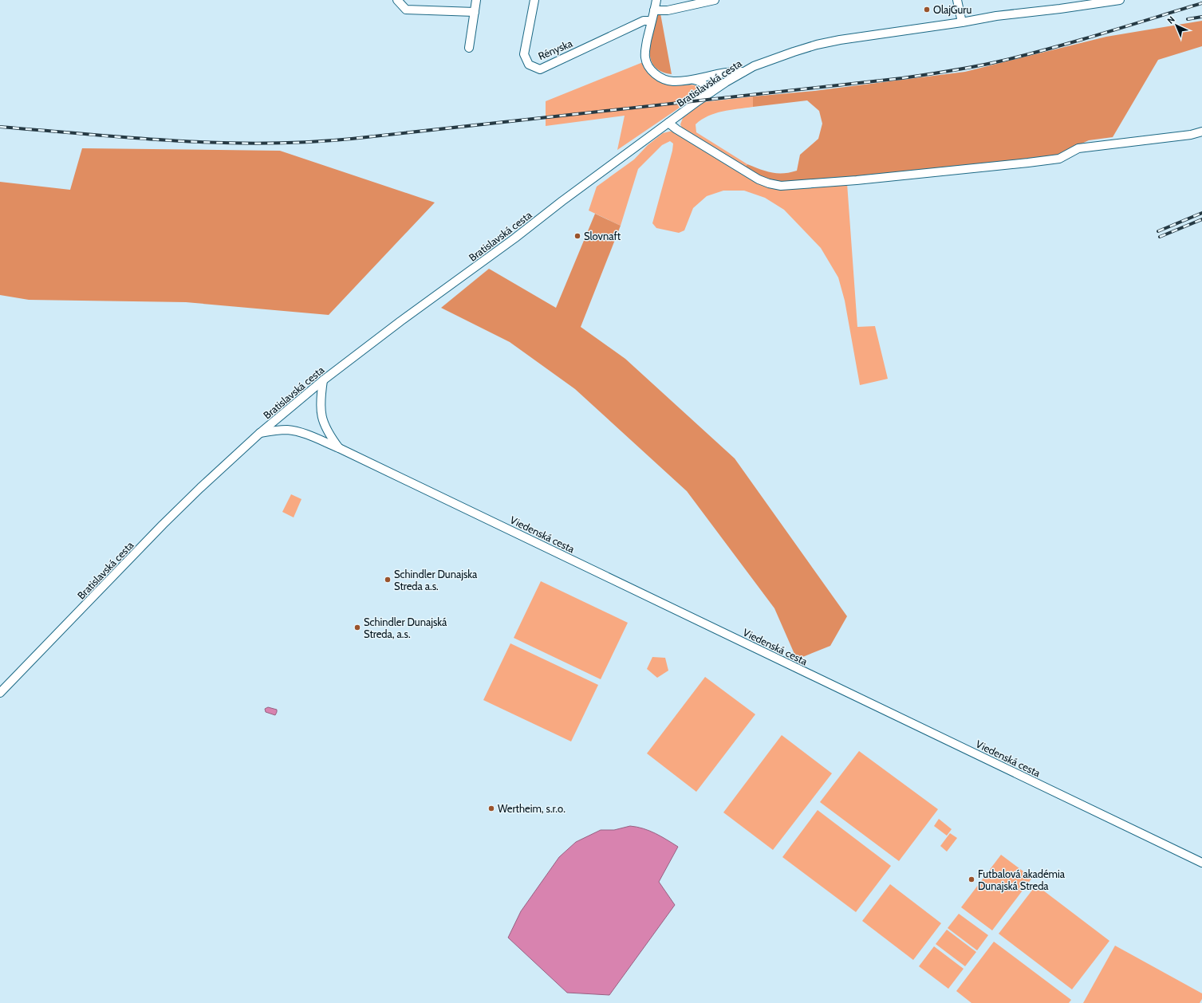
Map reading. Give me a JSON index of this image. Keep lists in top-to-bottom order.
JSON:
{
  "streets": {
    "street": ["Rényska", "Bratislavská cesta", "Viedenská cesta"]
  },
  "crossings": [
    ["Bratislavská cesta", "Viedenská cesta"]
  ],
  "places": [
    "OlajGuru",
    "Slovnaft",
    "Schindler Dunajska Streda a.s.",
    "Schindler Dunajská Streda, a.s.",
    "Wertheim, s.r.o.",
    "Futbalová akadémia Dunajská Streda"
  ],
  "north": "top left"
}
